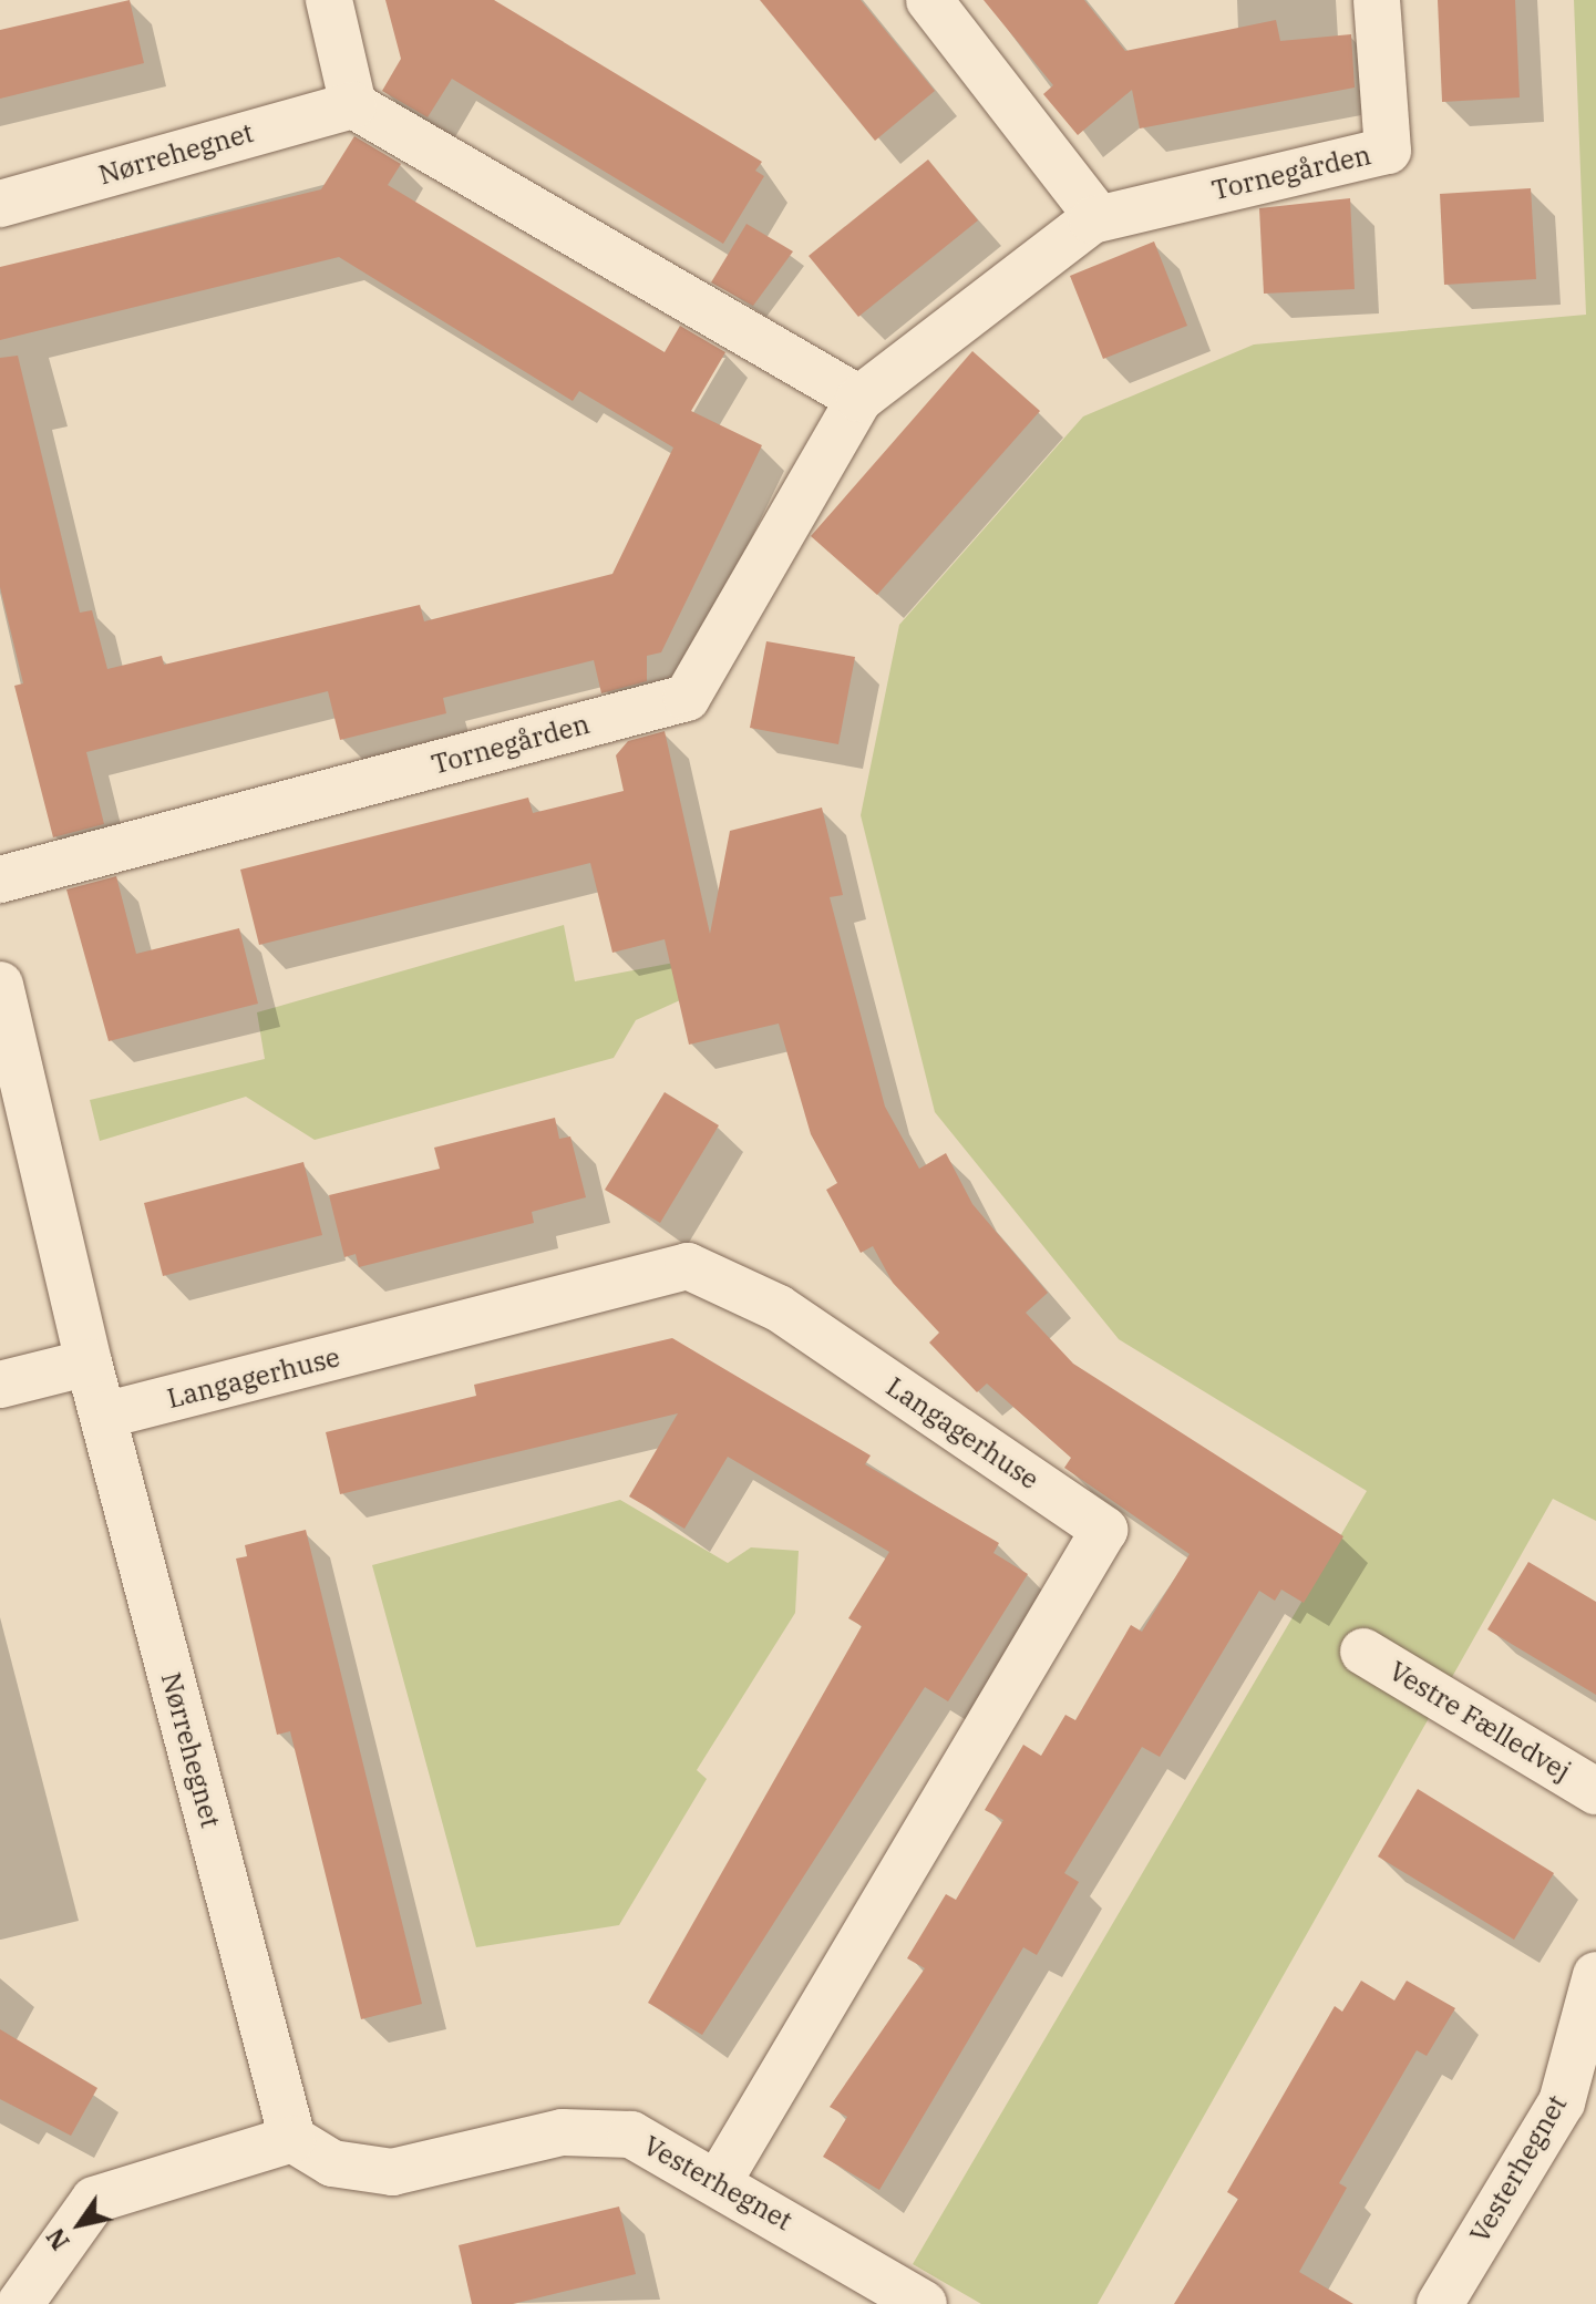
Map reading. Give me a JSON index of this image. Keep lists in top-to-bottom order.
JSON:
{
  "streets": {
    "street": [
      "Nørrehegnet",
      "Tornegården",
      "Langagerhuse",
      "Vestre Fælledvej",
      "Vesterhegnet"
    ]
  },
  "crossings": [
    ["Nørrehegnet", "Langagerhuse"],
    ["Nørrehegnet", "Vesterhegnet"],
    ["Langagerhuse", "Vesterhegnet"]
  ],
  "north": "bottom left"
}
